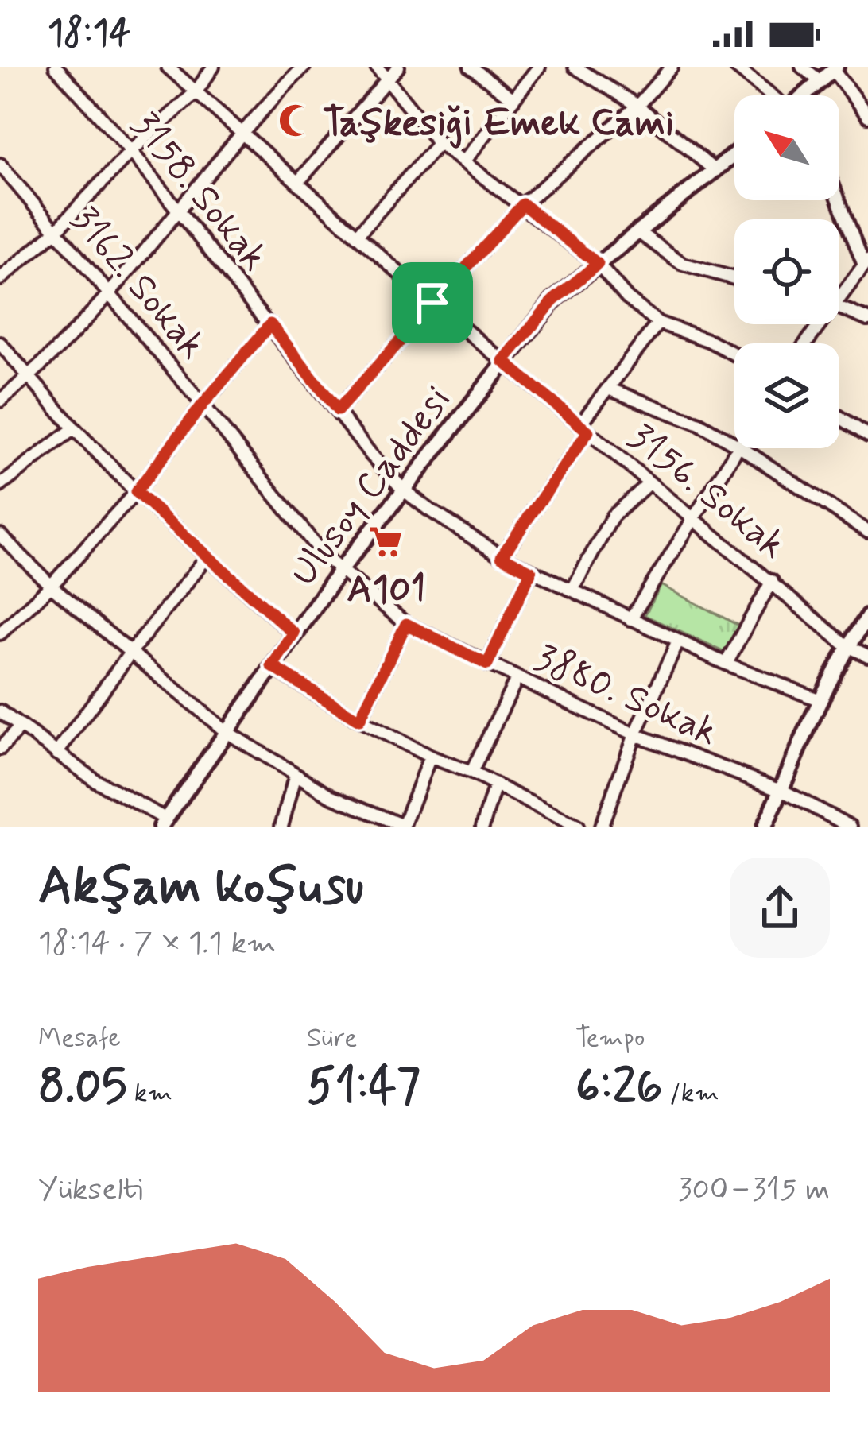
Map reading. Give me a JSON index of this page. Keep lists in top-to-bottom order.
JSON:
{
  "streets": {
    "street": [
      "3158. Sokak",
      "3162. Sokak",
      "Ulusoy Caddesi",
      "3156. Sokak",
      "3880. Sokak"
    ]
  },
  "crossings": [
    ["3158. Sokak", "Ulusoy Caddesi"],
    ["3162. Sokak", "Ulusoy Caddesi"],
    ["3162. Sokak", "3880. Sokak"],
    ["Ulusoy Caddesi", "3156. Sokak"],
    ["Ulusoy Caddesi", "3880. Sokak"]
  ],
  "places": {
    "mosque": ["Taşkesiği Emek Cami"],
    "supermarket": ["A101"]
  },
  "north": "top left",
  "page": {
    "status": "18:14",
    "heading": ["Akşam koşusu", "18:14 · 7 × 1.1 km"],
    "stats": [
      ["Mesafe", "8.05 km"],
      ["Süre", "51:47"],
      ["Tempo", "6:26 /km"]
    ],
    "chart": ["Yükselti", "300–315 m"]
  }
}
